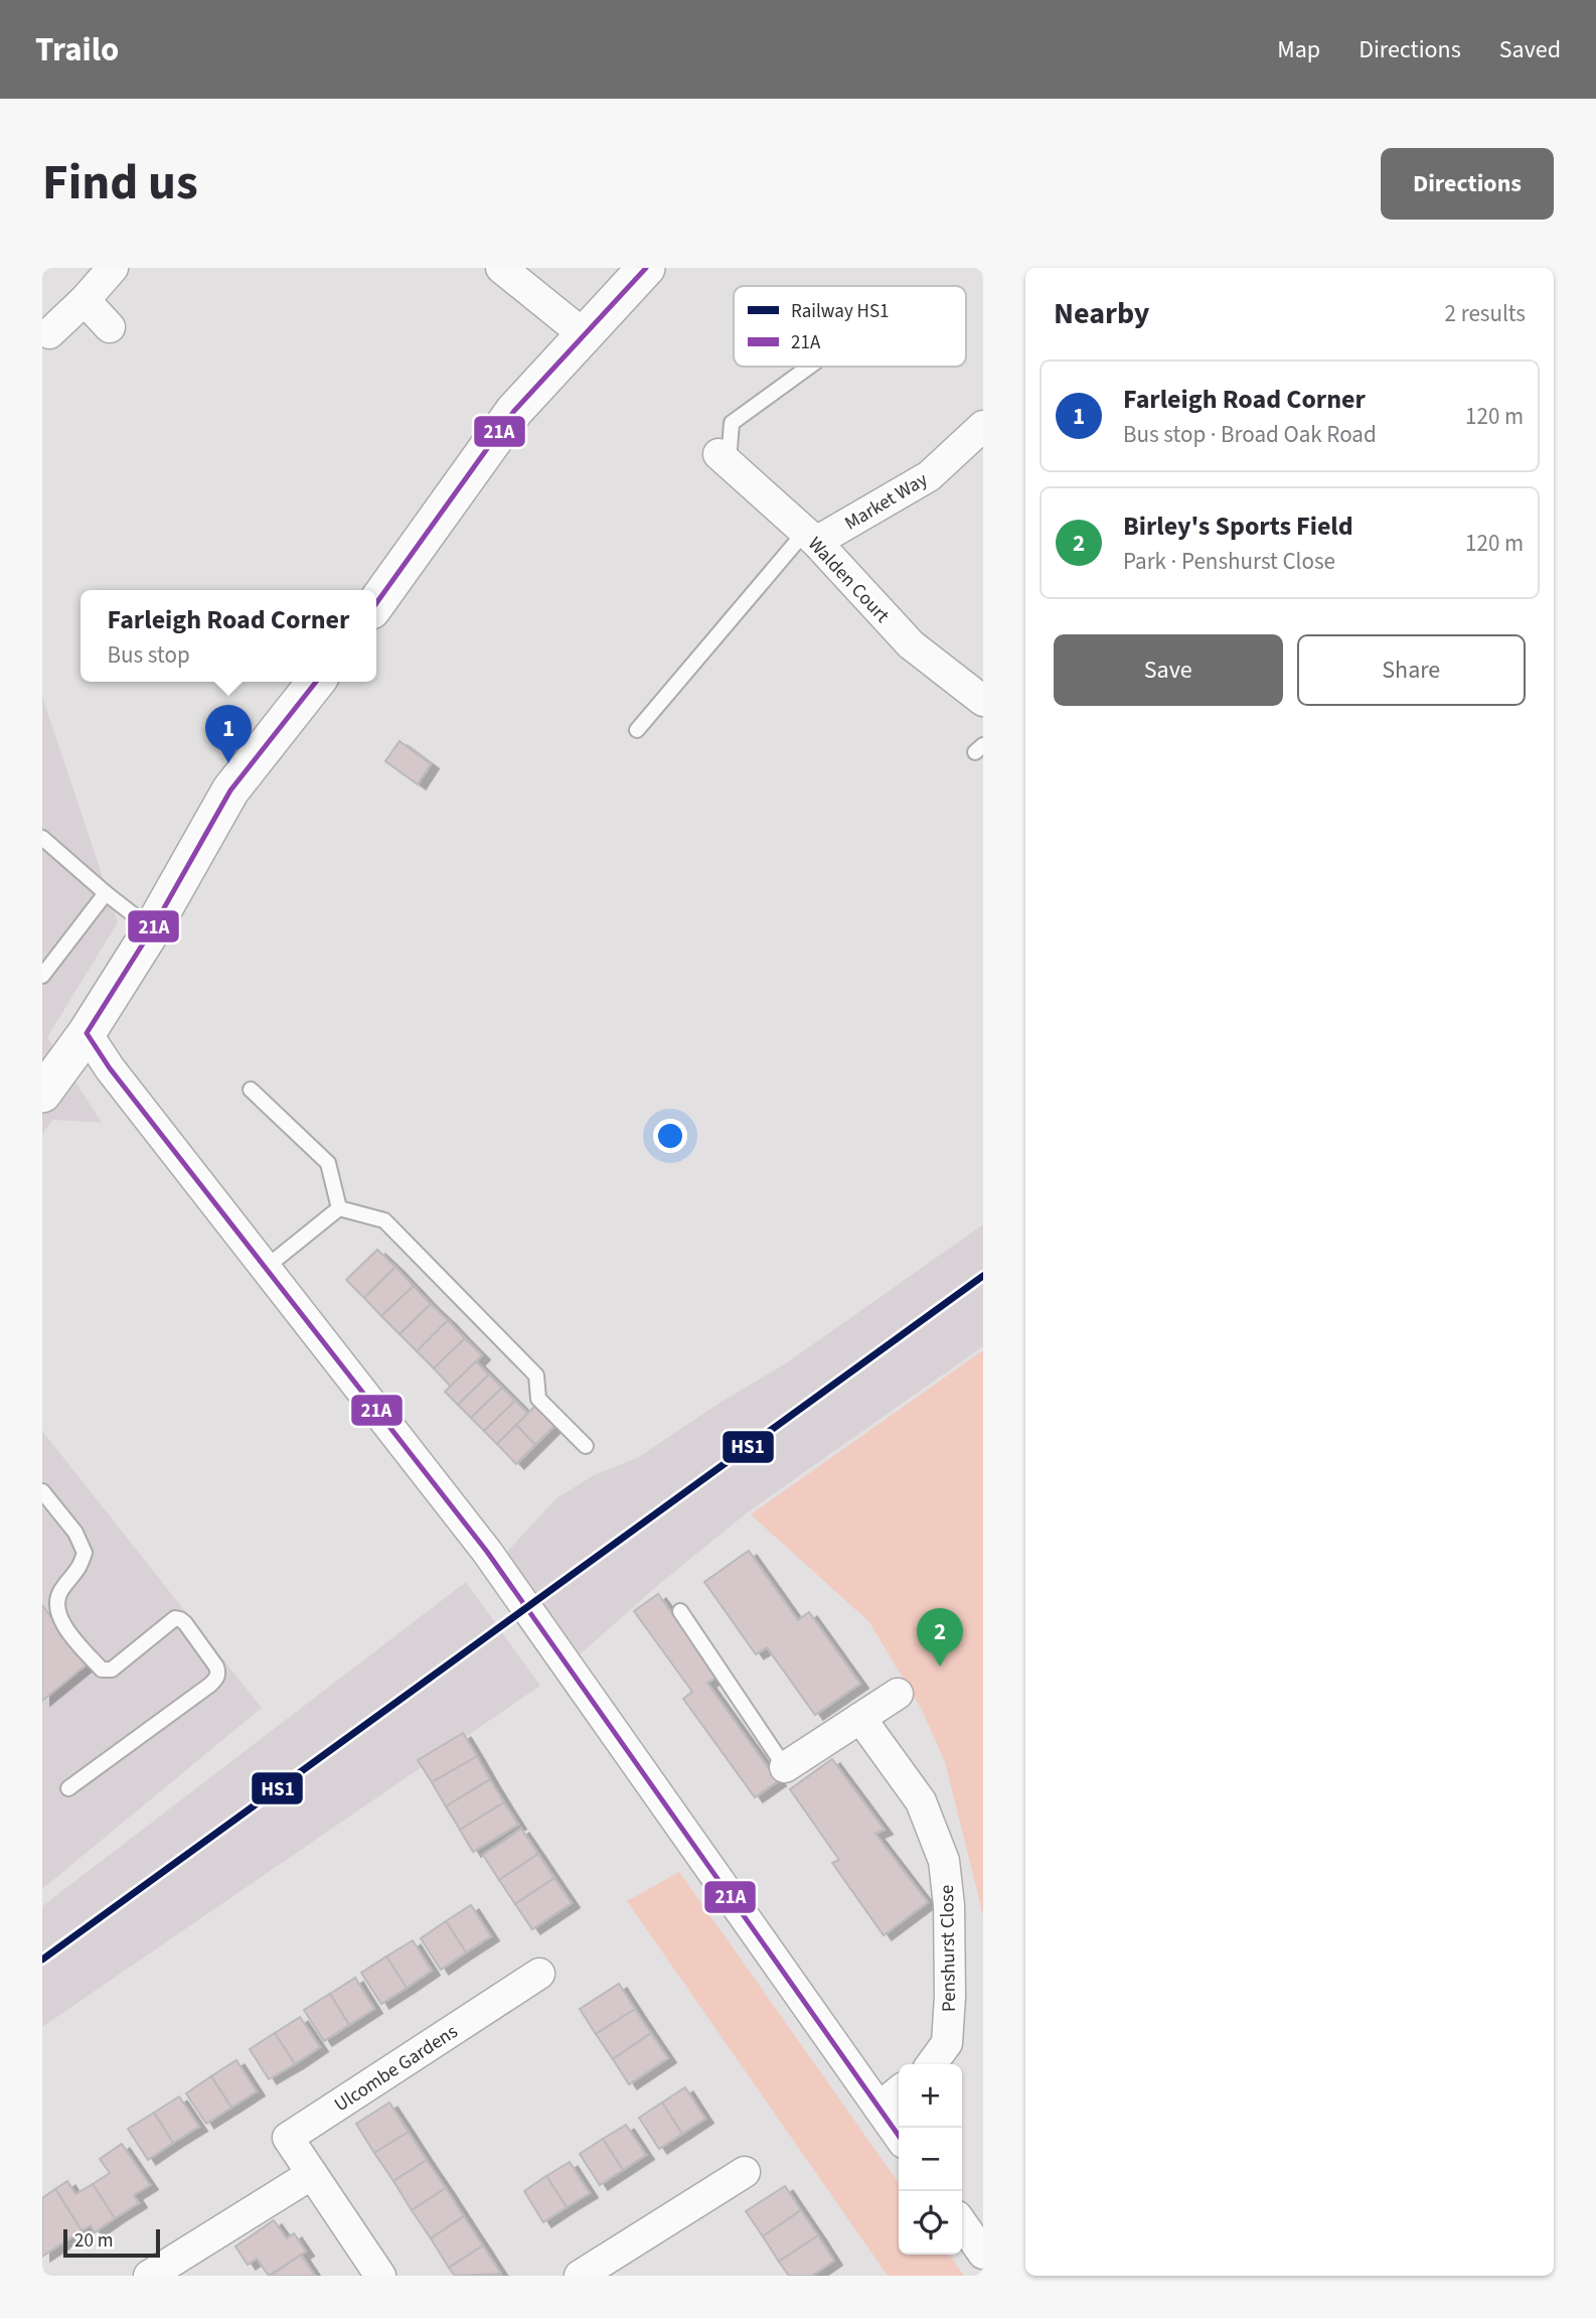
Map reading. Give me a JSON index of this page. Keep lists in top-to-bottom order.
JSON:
{
  "streets": {
    "street": [
      "Market Way",
      "Walden Court",
      "Penshurst Close",
      "Ulcombe Gardens"
    ]
  },
  "crossings": [
    ["Market Way", "Walden Court"]
  ],
  "lines": ["transit line 21A", "rail line HS1"],
  "legend": ["Railway HS1", "21A"],
  "scale_bar": "20 m",
  "page": {
    "header": "Trailo",
    "nav": ["Map", "Directions", "Saved"],
    "title": "Find us",
    "buttons": [
      "Directions",
      ["Save", "Share"]
    ],
    "heading": ["Nearby", "2 results"],
    "list": [
      {
        "mark": "1",
        "name": "Farleigh Road Corner",
        "note": "Bus stop · Broad Oak Road",
        "value": "120 m"
      },
      {
        "mark": "2",
        "name": "Birley's Sports Field",
        "note": "Park · Penshurst Close",
        "value": "120 m"
      }
    ],
    "popup": ["Farleigh Road Corner", "Bus stop"],
    "pins": ["1", "2"],
    "map_buttons": ["+", "−"],
    "scale": "20 m"
  }
}
